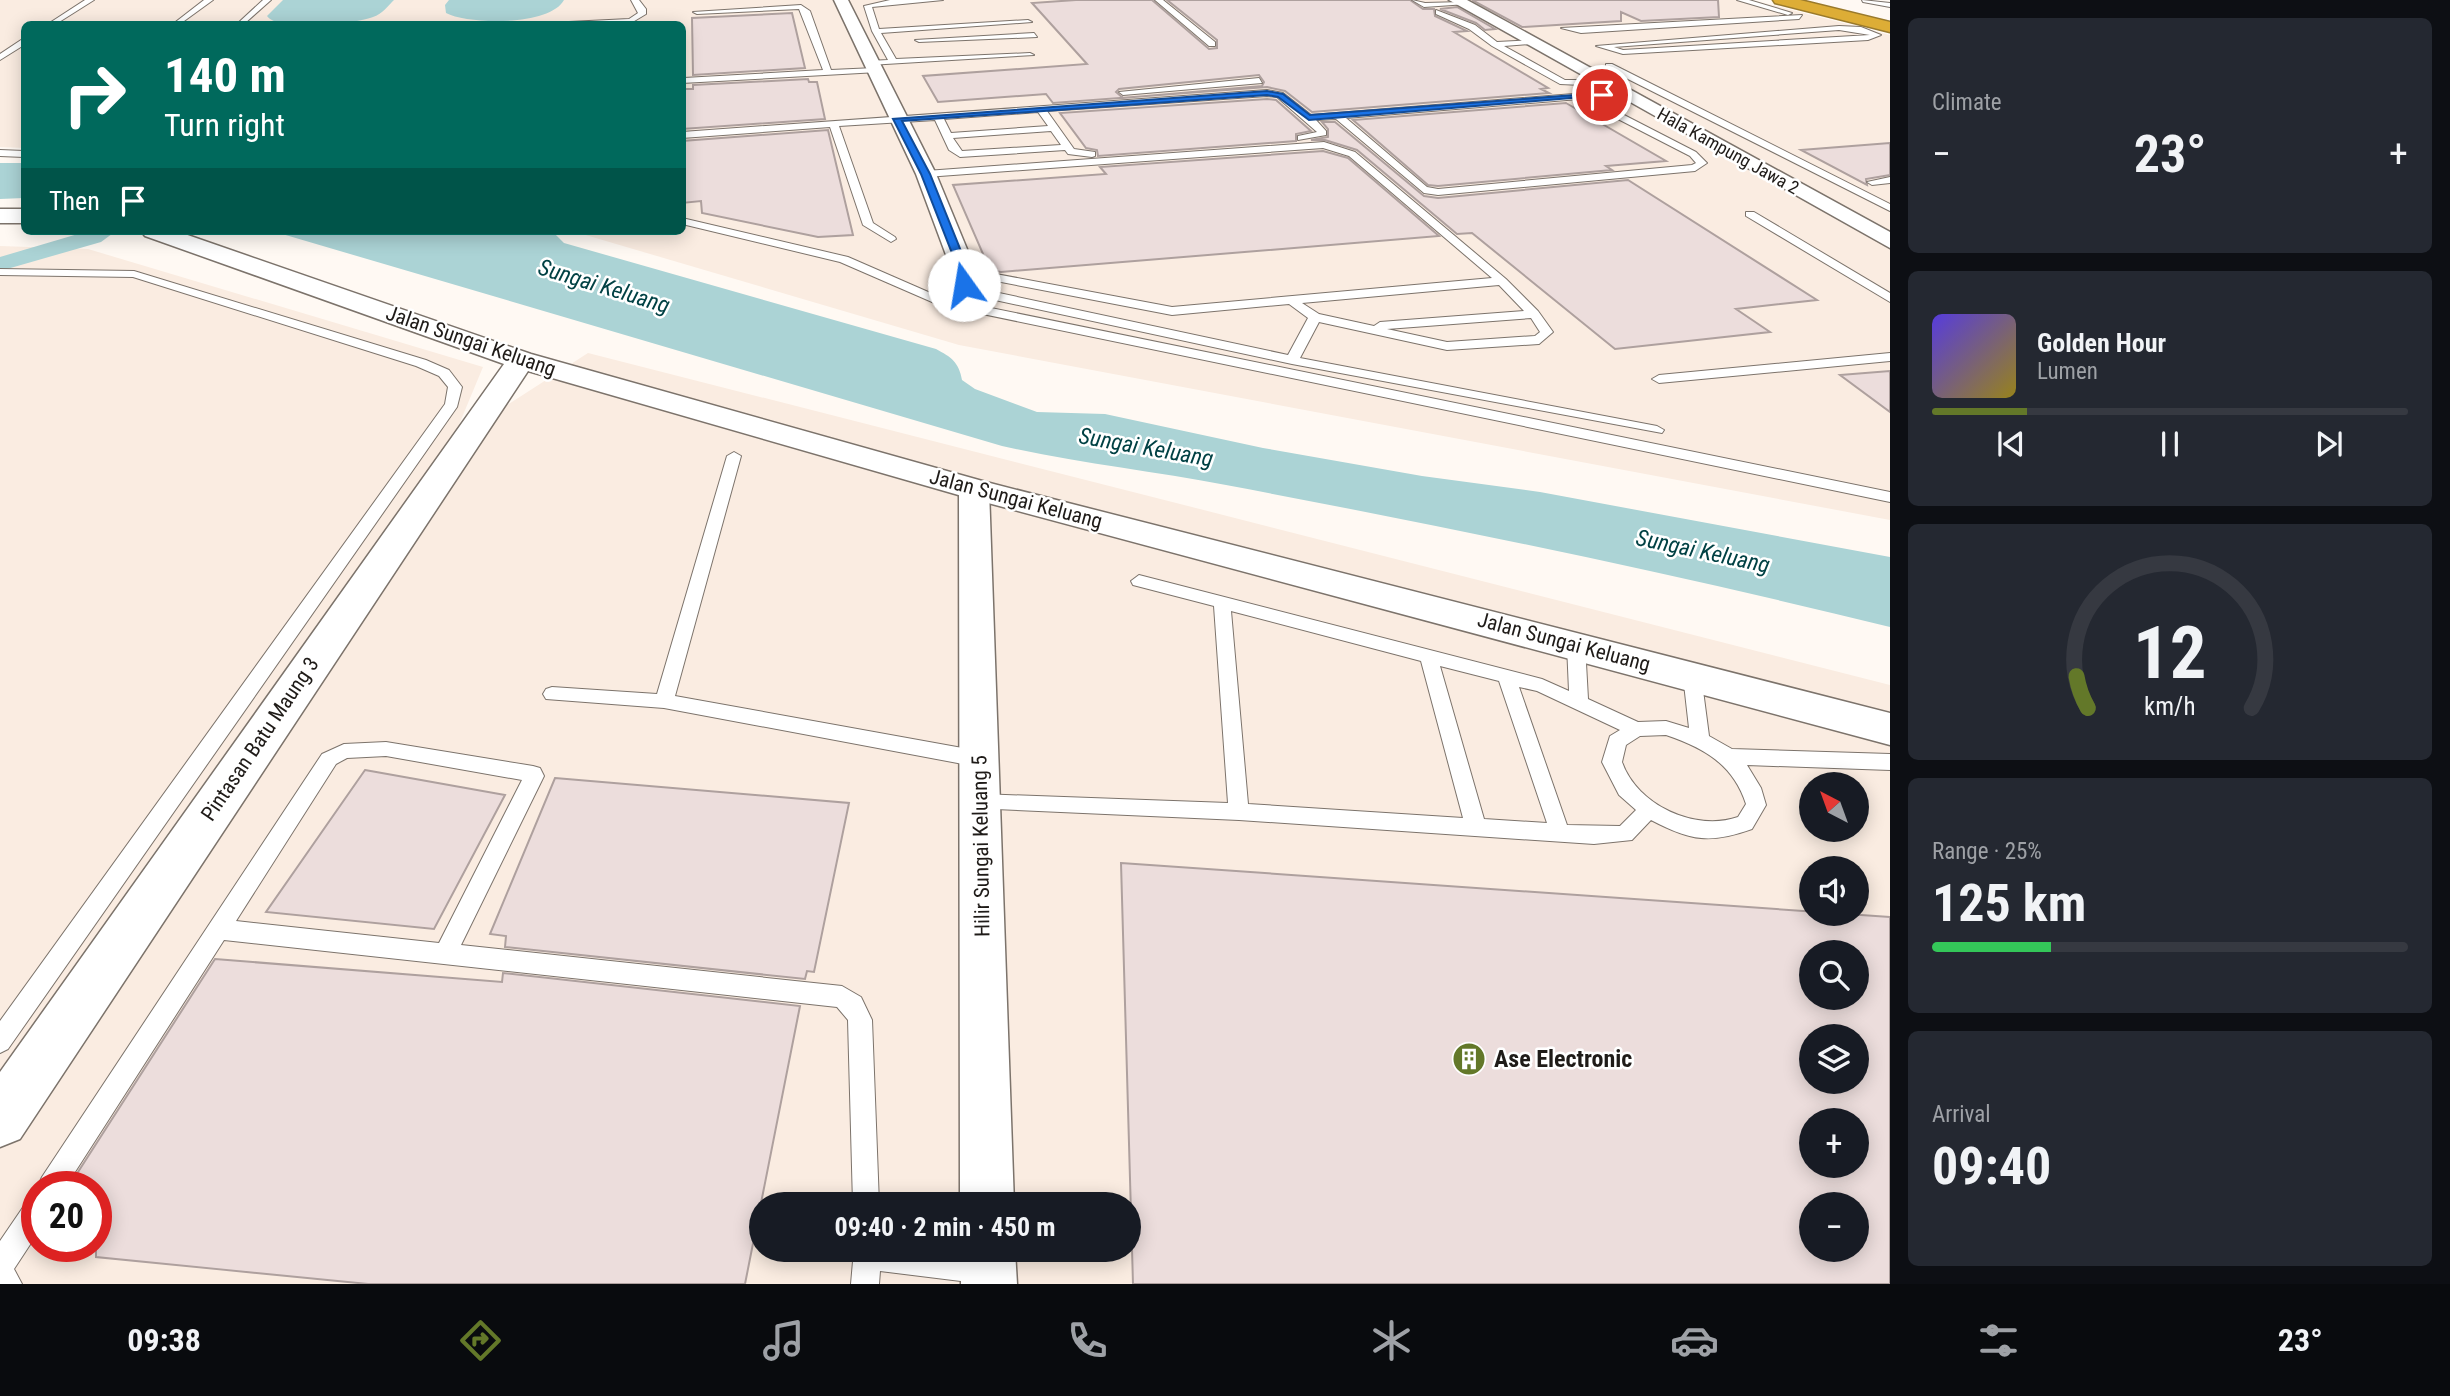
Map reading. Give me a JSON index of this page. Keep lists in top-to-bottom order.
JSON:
{
  "streets": {
    "street": [
      "Hala Kampung Jawa 2",
      "Jalan Sungai Keluang",
      "Pintasan Batu Maung 3",
      "Hilir Sungai Keluang 5"
    ]
  },
  "crossings": [
    ["Jalan Sungai Keluang", "Pintasan Batu Maung 3"],
    ["Jalan Sungai Keluang", "Hilir Sungai Keluang 5"]
  ],
  "water": ["Sungai Keluang"],
  "places": {
    "building": ["Ase Electronic"]
  },
  "north": "top left",
  "page": {
    "tile": [
      "Climate",
      ["Range · 25%", "125 km"],
      ["Arrival", "09:40"]
    ],
    "turn": ["140 m", "Turn right"],
    "heat": ["−", "23°", "+"],
    "then": "Then",
    "song": ["Golden Hour", "Lumen"],
    "map_buttons": ["+", "−"],
    "limit": "20",
    "trip": "09:40 · 2 min · 450 m",
    "tabs": ["09:38", "23°"],
    "gauge": ["12", "km/h"]
  }
}
